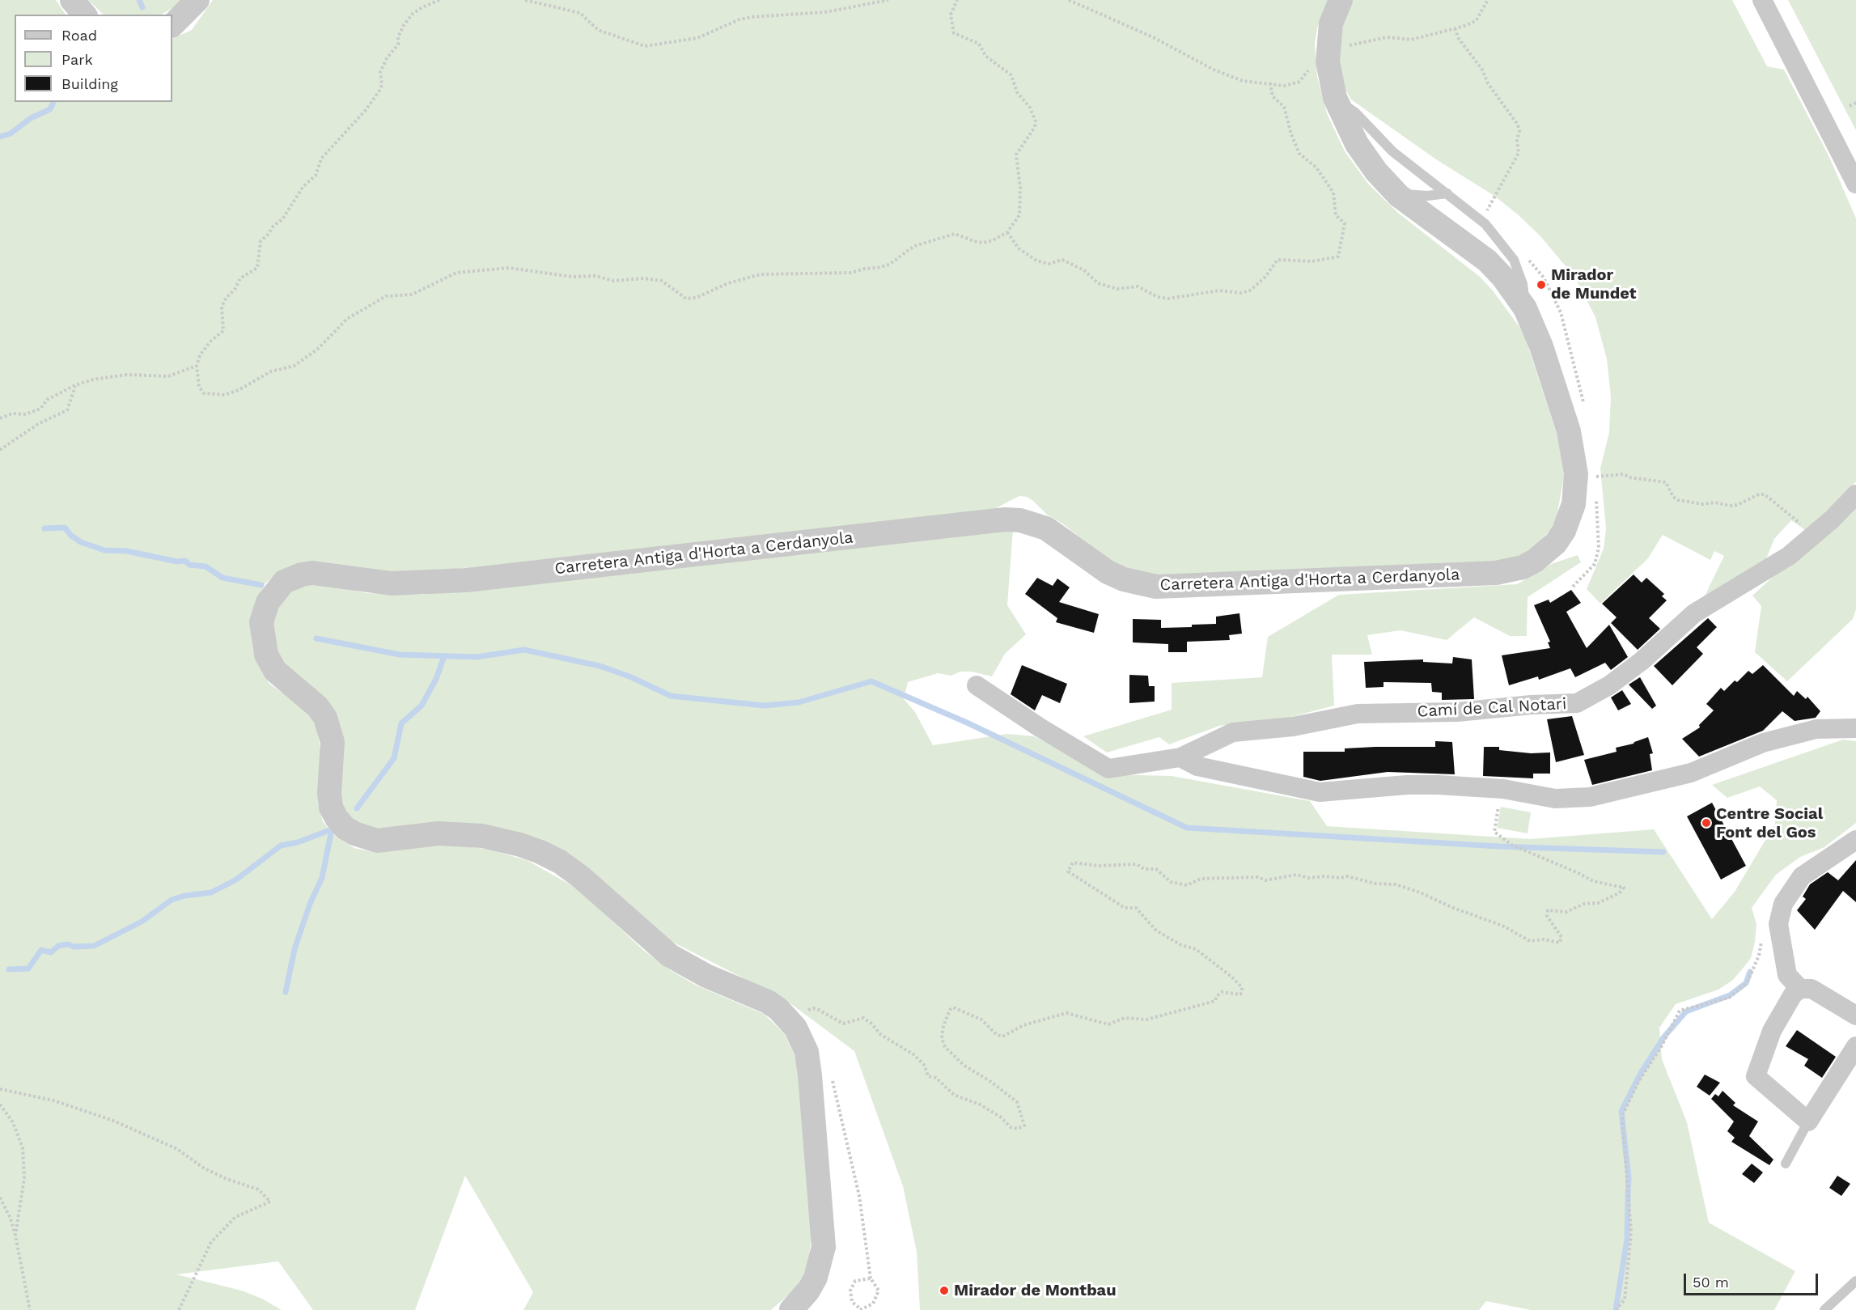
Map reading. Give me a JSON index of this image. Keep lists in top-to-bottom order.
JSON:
{
  "streets": {
    "street": ["Carretera Antiga d'Horta a Cerdanyola", "Camí de Cal Notari"]
  },
  "places": ["Mirador de Mundet", "Centre Social Font del Gos", "Mirador de Montbau"],
  "legend": ["Road", "Park", "Building"],
  "scale_bar": "50 m"
}
